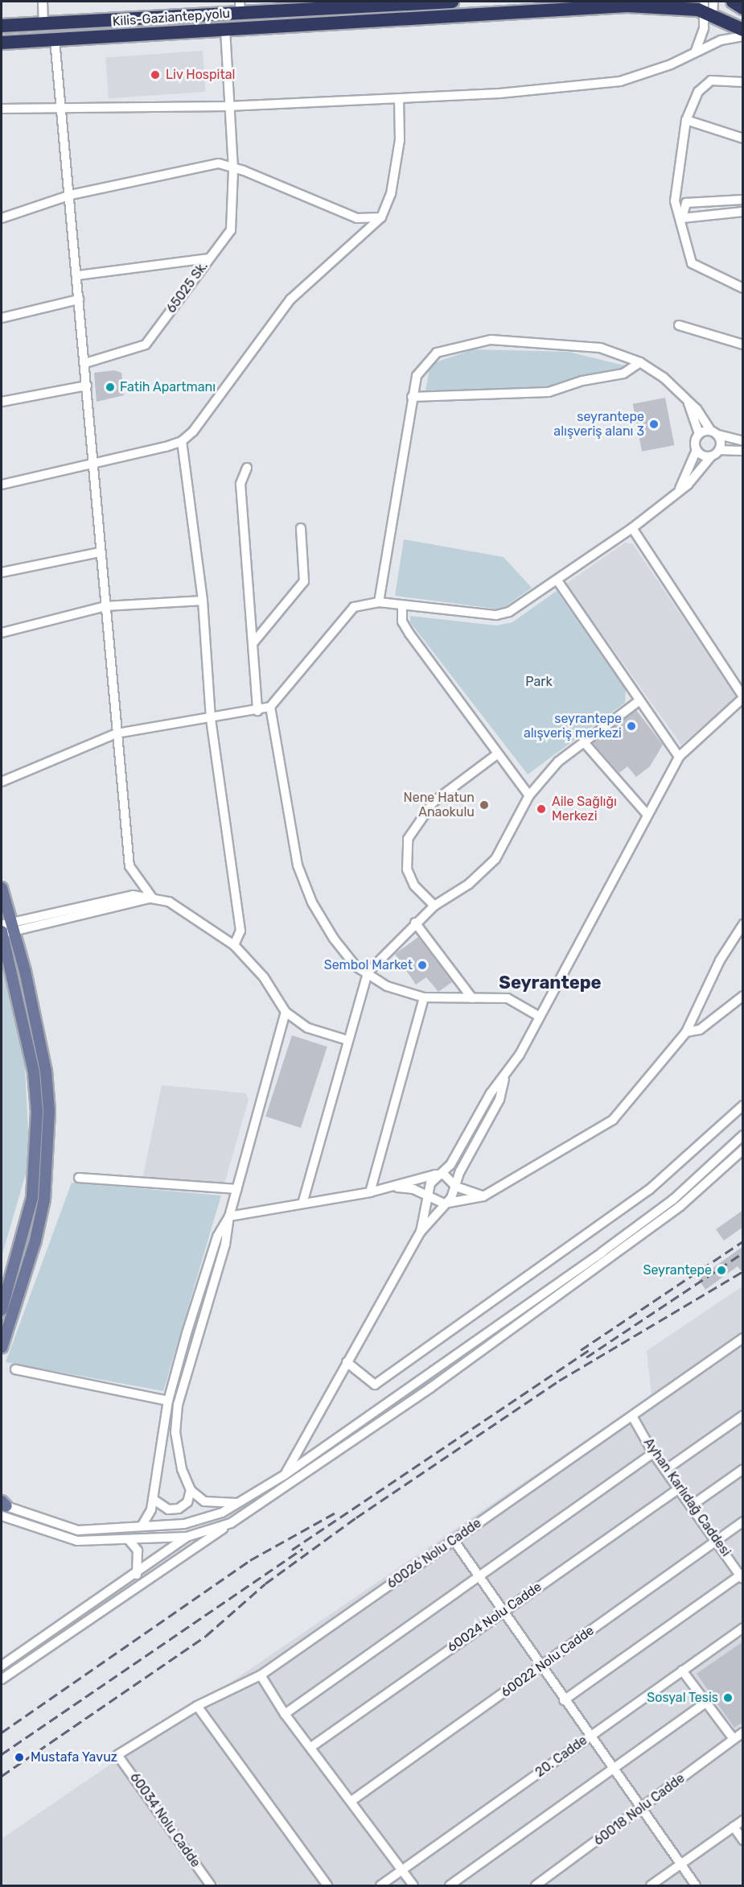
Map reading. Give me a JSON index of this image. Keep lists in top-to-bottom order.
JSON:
{
  "streets": {
    "highway": ["Kilis-Gaziantep yolu"],
    "street": [
      "65025 Sk.",
      "Ayhan Karlıdağ Caddesi",
      "60026 Nolu Cadde",
      "60024 Nolu Cadde",
      "60022 Nolu Cadde",
      "20. Cadde",
      "60018 Nolu Cadde",
      "60034 Nolu Cadde"
    ]
  },
  "crossings": [
    ["Kilis-Gaziantep yolu", "65025 Sk."],
    ["Ayhan Karlıdağ Caddesi", "60026 Nolu Cadde"],
    ["Ayhan Karlıdağ Caddesi", "60024 Nolu Cadde"],
    ["Ayhan Karlıdağ Caddesi", "60022 Nolu Cadde"],
    ["60026 Nolu Cadde", "60034 Nolu Cadde"]
  ],
  "districts": ["Seyrantepe"],
  "parks": ["Park"],
  "places": [
    "Liv Hospital",
    "Fatih Apartmanı",
    "seyrantepe alışveriş alanı 3",
    "seyrantepe alışveriş merkezi",
    "Nene Hatun Anaokulu",
    "Aile Sağlığı Merkezi",
    "Sembol Market",
    "Seyrantepe",
    "Sosyal Tesis",
    "Mustafa Yavuz"
  ]
}
